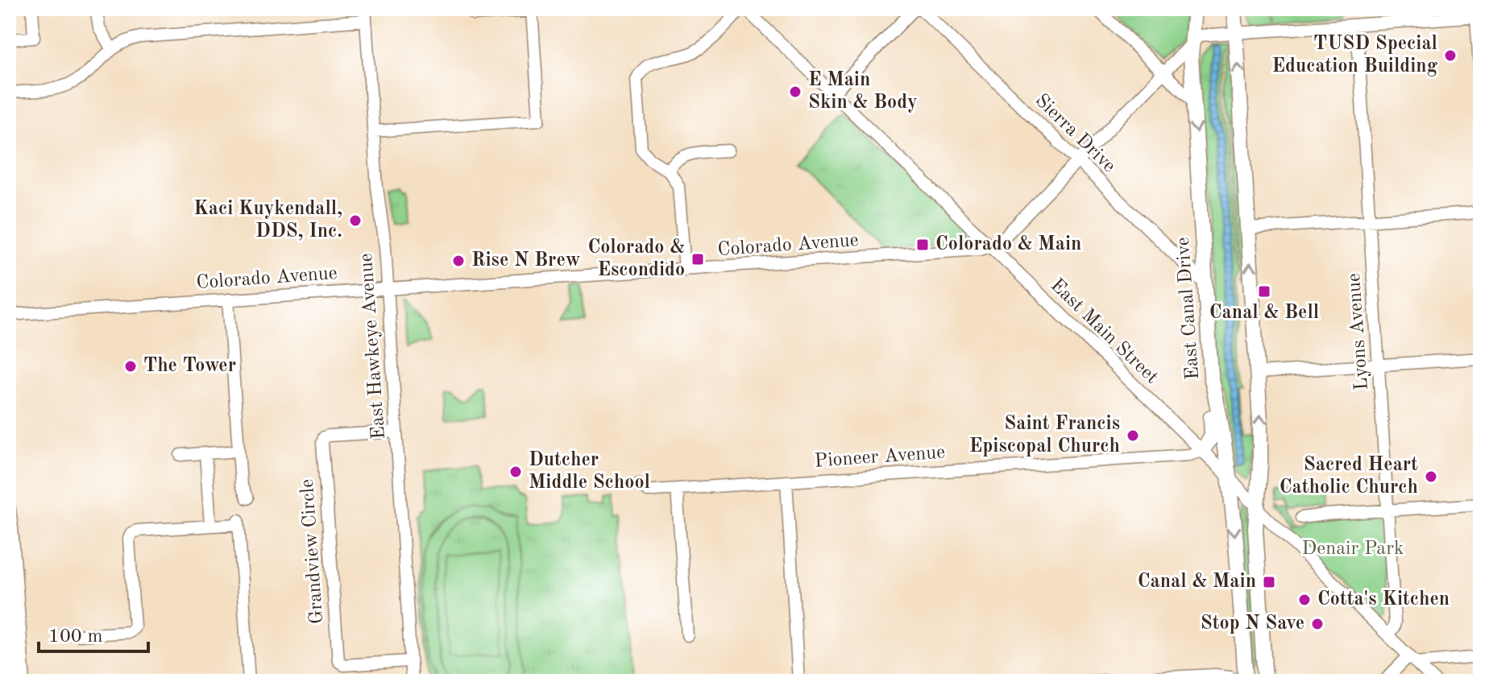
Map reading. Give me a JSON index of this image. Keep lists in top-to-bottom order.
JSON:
{
  "streets": {
    "main road": ["East Canal Drive"],
    "street": [
      "Sierra Drive",
      "Colorado Avenue",
      "East Main Street",
      "Lyons Avenue",
      "East Hawkeye Avenue",
      "Pioneer Avenue",
      "Grandview Circle"
    ]
  },
  "crossings": [
    ["Sierra Drive", "East Canal Drive"],
    ["Colorado Avenue", "East Main Street"],
    ["Colorado Avenue", "East Hawkeye Avenue"],
    ["East Canal Drive", "East Main Street"],
    ["East Main Street", "Lyons Avenue"],
    ["East Main Street", "Pioneer Avenue"],
    ["East Hawkeye Avenue", "Grandview Circle"]
  ],
  "parks": ["Denair Park"],
  "places": {
    "other": [
      "TUSD Special Education Building",
      "E Main Skin & Body",
      "Kaci Kuykendall, DDS, Inc.",
      "Rise N Brew",
      "The Tower",
      "Saint Francis Episcopal Church",
      "Dutcher Middle School",
      "Sacred Heart Catholic Church",
      "Cotta's Kitchen",
      "Stop N Save"
    ],
    "transit": [
      "Colorado & Main",
      "Colorado & Escondido",
      "Canal & Bell",
      "Canal & Main"
    ]
  },
  "scale_bar": "100 m"
}
